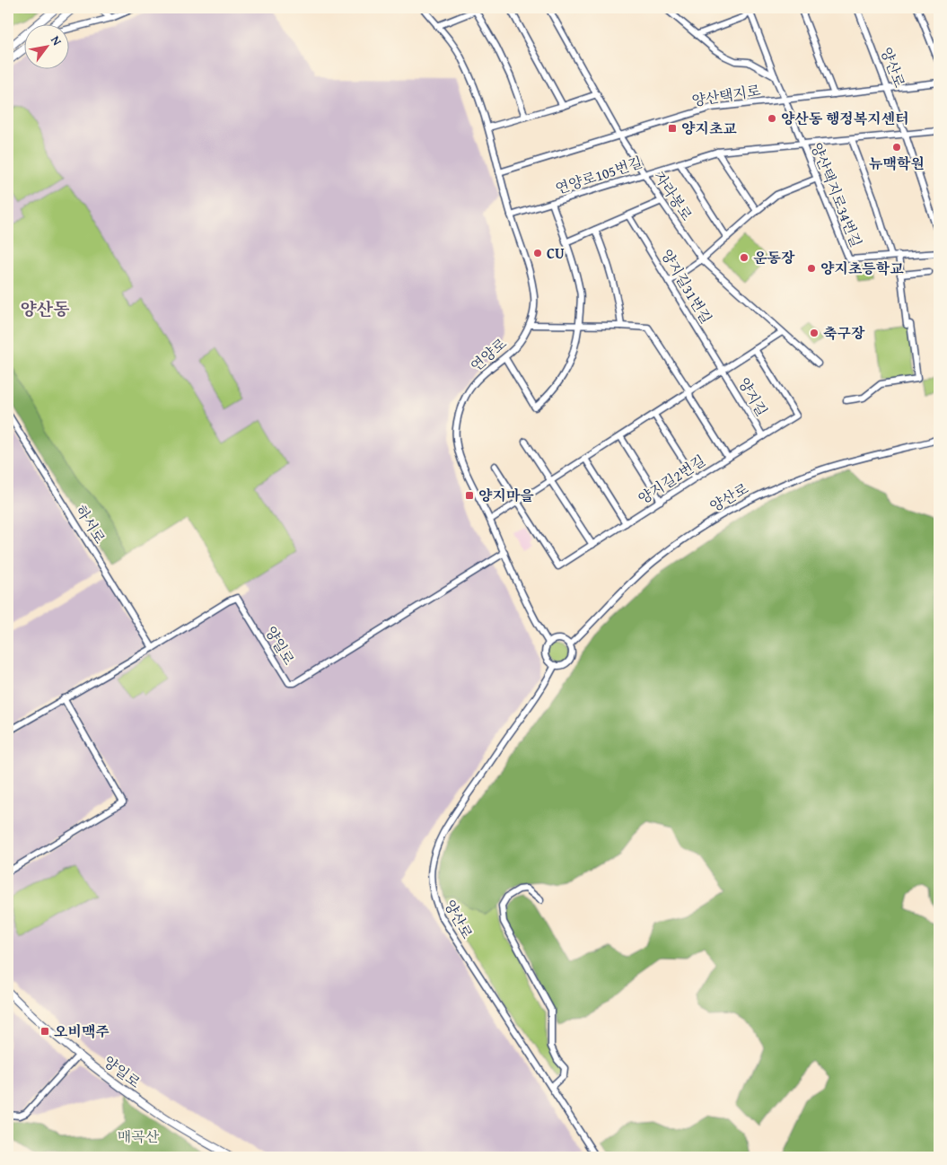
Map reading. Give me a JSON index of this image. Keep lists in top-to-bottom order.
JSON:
{
  "streets": {
    "main road": ["양일로"],
    "street": [
      "양산로",
      "양산택지로",
      "연양로105번길",
      "양산택지로34번길",
      "자라봉로",
      "양지길31번길",
      "연양로",
      "양지길",
      "양지길2번길",
      "하서로"
    ]
  },
  "crossings": [
    ["양산로", "양산택지로"],
    ["양산로", "연양로105번길"],
    ["양산로", "연양로"],
    ["양산택지로", "양산택지로34번길"],
    ["양산택지로", "자라봉로"],
    ["양산택지로", "연양로"],
    ["연양로105번길", "양산택지로34번길"],
    ["연양로105번길", "자라봉로"],
    ["연양로105번길", "연양로"],
    ["자라봉로", "양지길"],
    ["양지길31번길", "양지길"],
    ["연양로", "양지길"],
    ["연양로", "양일로"],
    ["양지길", "양지길2번길"],
    ["하서로", "양일로"]
  ],
  "districts": ["양산동"],
  "parks": ["매곡산"],
  "places": {
    "other": [
      "양산동 행정복지센터",
      "뉴맥학원",
      "CU",
      "운동장",
      "양지초등학교",
      "축구장"
    ],
    "transit": ["양지초교", "양지마을", "오비맥주"]
  },
  "north": "top right"
}
